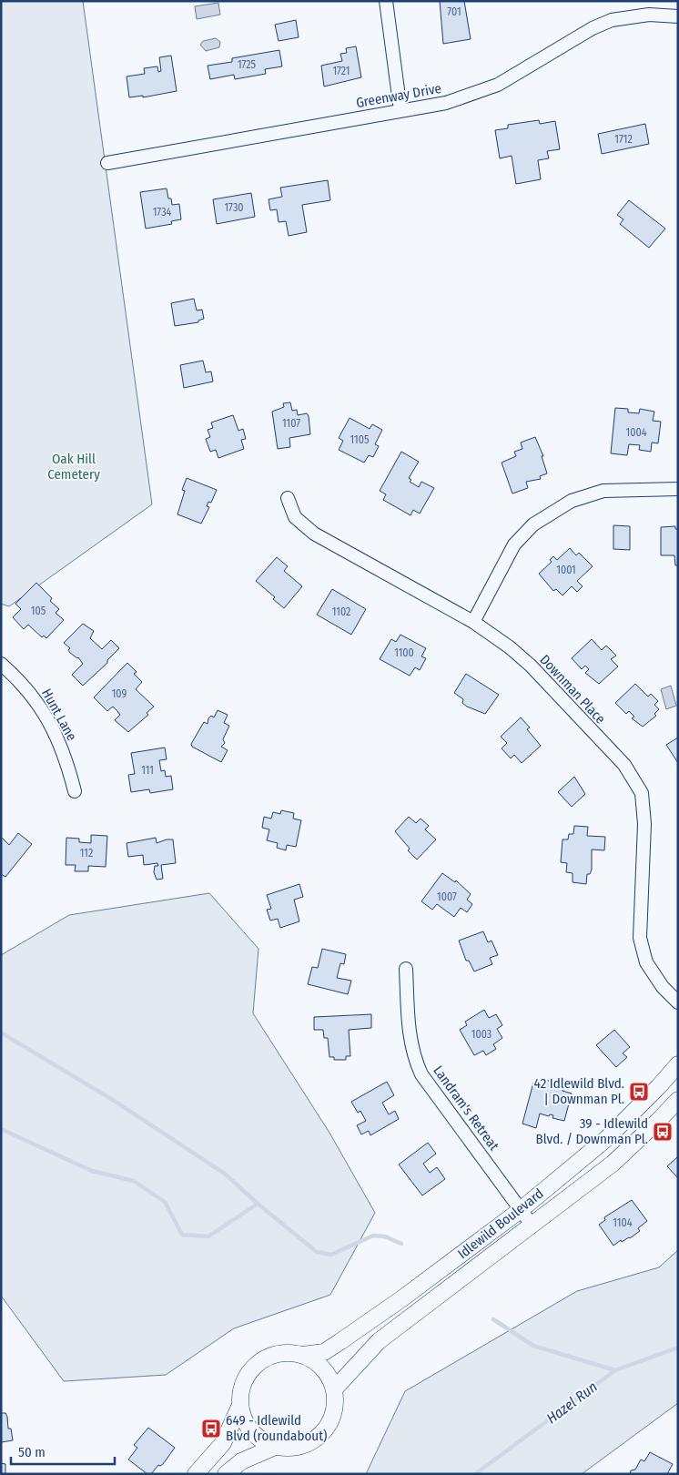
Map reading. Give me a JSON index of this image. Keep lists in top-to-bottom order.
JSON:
{
  "streets": {
    "street": [
      "Greenway Drive",
      "Downman Place",
      "Hunt Lane",
      "Landram's Retreat",
      "Idlewild Boulevard"
    ]
  },
  "crossings": [
    ["Landram's Retreat", "Idlewild Boulevard"]
  ],
  "water": ["Hazel Run"],
  "parks": ["Oak Hill Cemetery"],
  "places": {
    "bus stop": ["42 Idlewild Blvd. | Downman Pl.", "39 - Idlewild Blvd. / Downman Pl.", "649 - Idlewild Blvd (roundabout)"]
  },
  "house_numbers": [
    "701",
    "1725",
    "1721",
    "1712",
    "1730",
    "1734",
    "1107",
    "1004",
    "1105",
    "1001",
    "105",
    "1102",
    "1100",
    "109",
    "111",
    "112",
    "1007",
    "1003",
    "1104"
  ],
  "scale_bar": "50 m"
}
